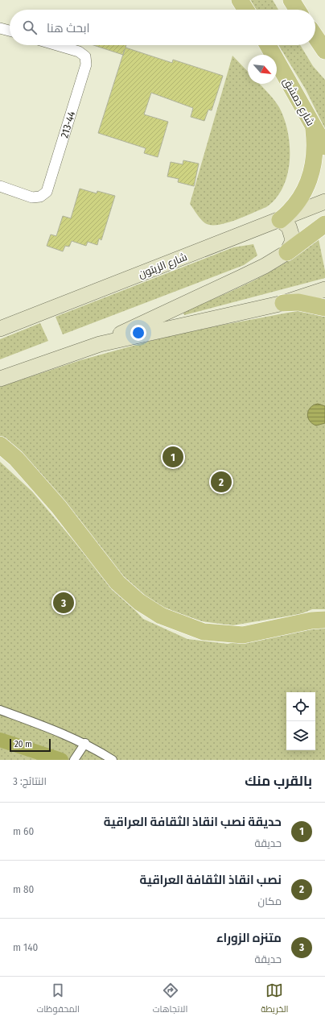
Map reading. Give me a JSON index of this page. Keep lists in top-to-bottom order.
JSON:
{
  "streets": {
    "main road": ["شارع دمشق", "شارع الزيتون"],
    "street": ["213-44"]
  },
  "scale_bar": "20 m",
  "north": "bottom right",
  "page": {
    "search": "ابحث هنا",
    "pins": ["1", "2", "3"],
    "scale": "20 m",
    "heading": ["بالقرب منك", "النتائج: 3"],
    "list": [
      {
        "mark": "1",
        "name": "حديقة نصب انقاذ الثقافة العراقية",
        "note": "حديقة",
        "value": "60 m"
      },
      {
        "mark": "2",
        "name": "نصب انقاذ الثقافة العراقية",
        "note": "مكان",
        "value": "80 m"
      },
      {
        "mark": "3",
        "name": "متنزه الزوراء",
        "note": "حديقة",
        "value": "140 m"
      }
    ],
    "nav": ["الخريطة", "الاتجاهات", "المحفوظات"]
  }
}
